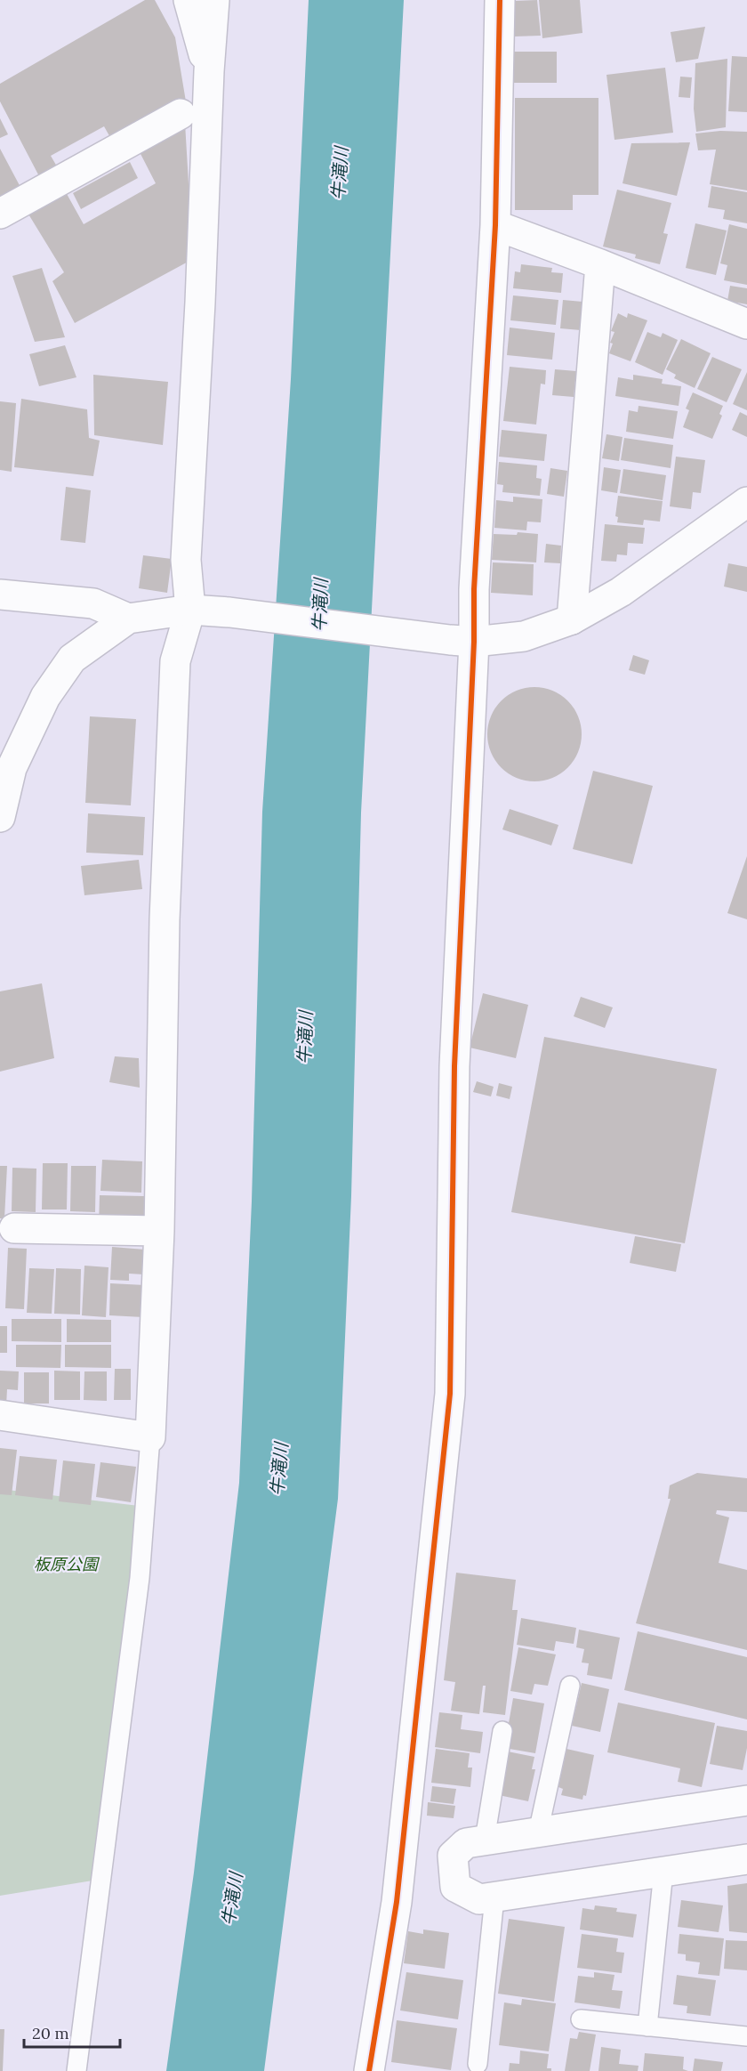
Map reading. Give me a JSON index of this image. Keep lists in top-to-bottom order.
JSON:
{
  "water": ["牛滝川"],
  "parks": ["板原公園"],
  "scale_bar": "20 m"
}
